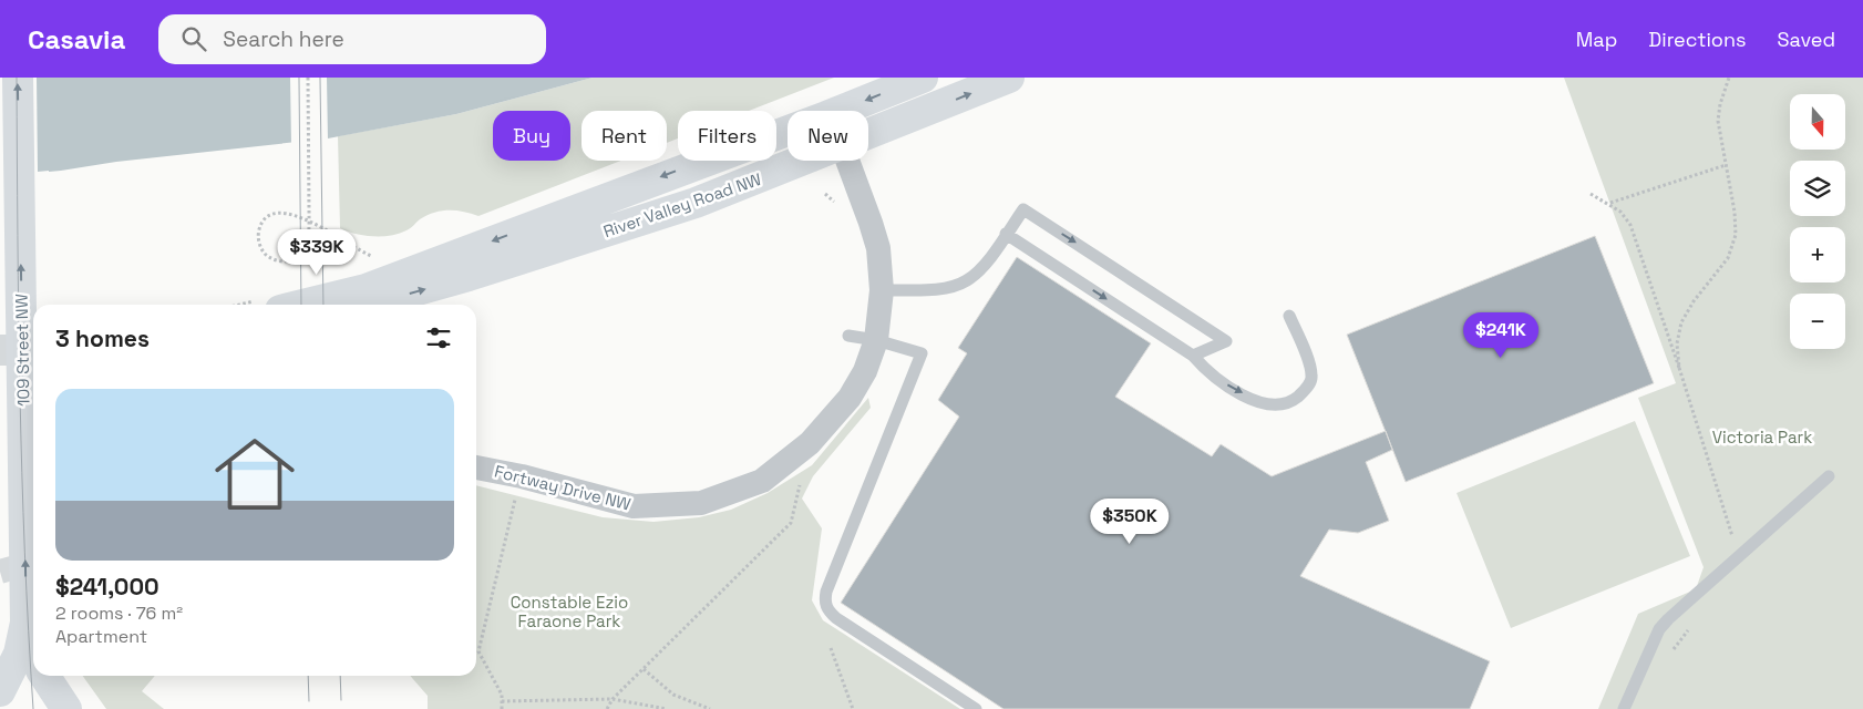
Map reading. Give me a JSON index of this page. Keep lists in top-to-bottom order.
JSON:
{
  "streets": {
    "main road": ["River Valley Road NW", "109 Street NW"],
    "street": ["Fortway Drive NW"]
  },
  "one_way": ["109 Street NW"],
  "parks": ["Victoria Park", "Constable Ezio Faraone Park"],
  "north": "bottom",
  "page": {
    "header": "Casavia",
    "search": "Search here",
    "nav": ["Map", "Directions", "Saved"],
    "map_buttons": ["+", "−"],
    "chip": [
      "Buy",
      "Rent",
      "Filters",
      "New"
    ],
    "price": ["$339K", "$241K", "$350K"],
    "heading": "3 homes",
    "list": [
      {
        "name": "$241,000",
        "note": "2 rooms · 76 m² · Apartment"
      }
    ]
  }
}
